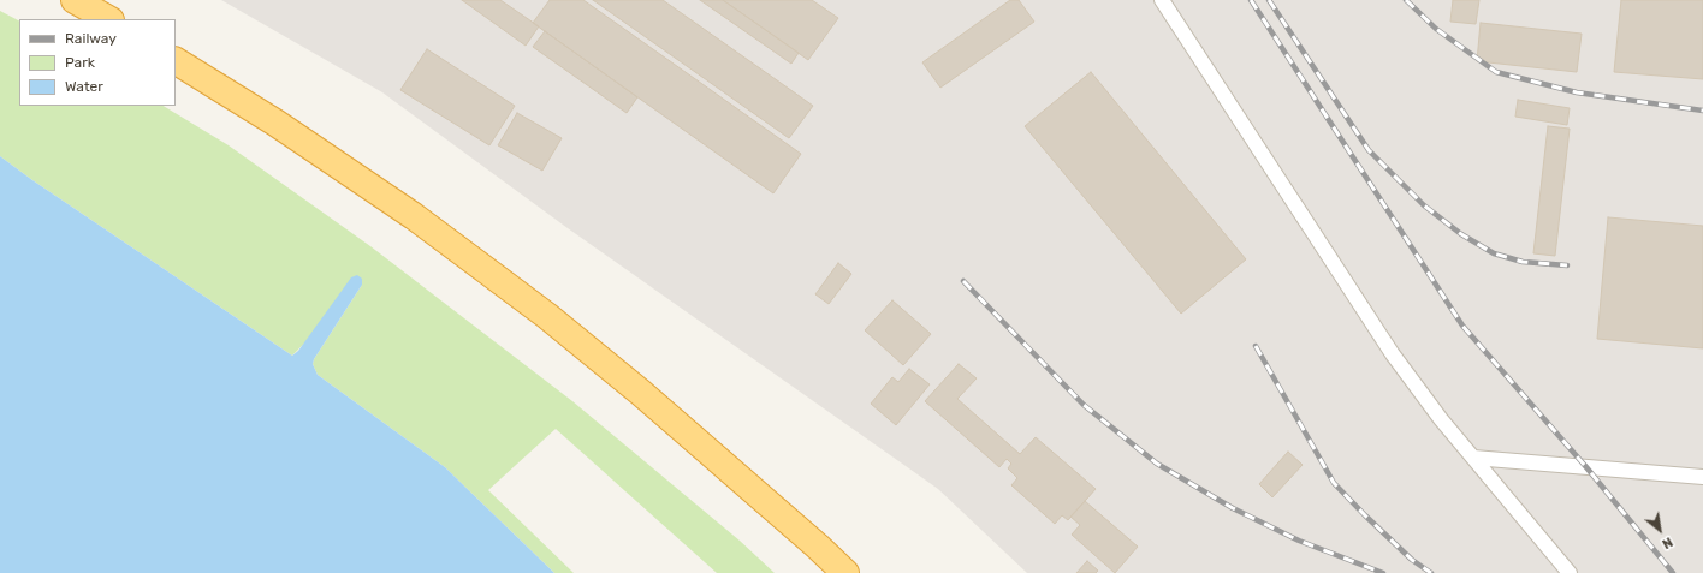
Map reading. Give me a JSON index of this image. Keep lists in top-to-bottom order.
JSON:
{
  "legend": ["Railway", "Park", "Water"],
  "north": "bottom right"
}
